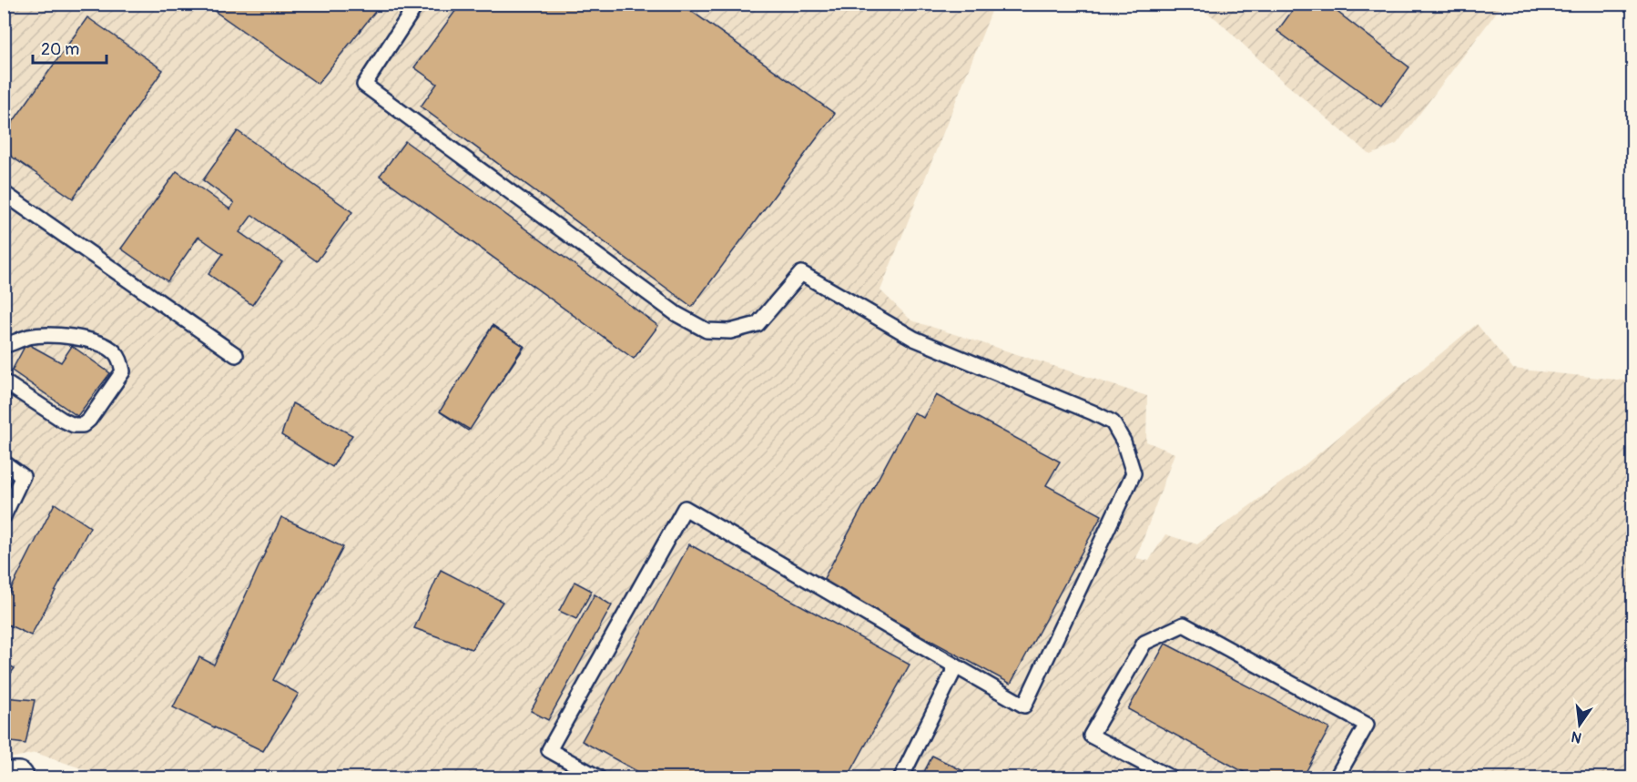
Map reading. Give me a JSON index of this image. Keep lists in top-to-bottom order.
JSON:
{
  "scale_bar": "20 m",
  "north": "bottom"
}
